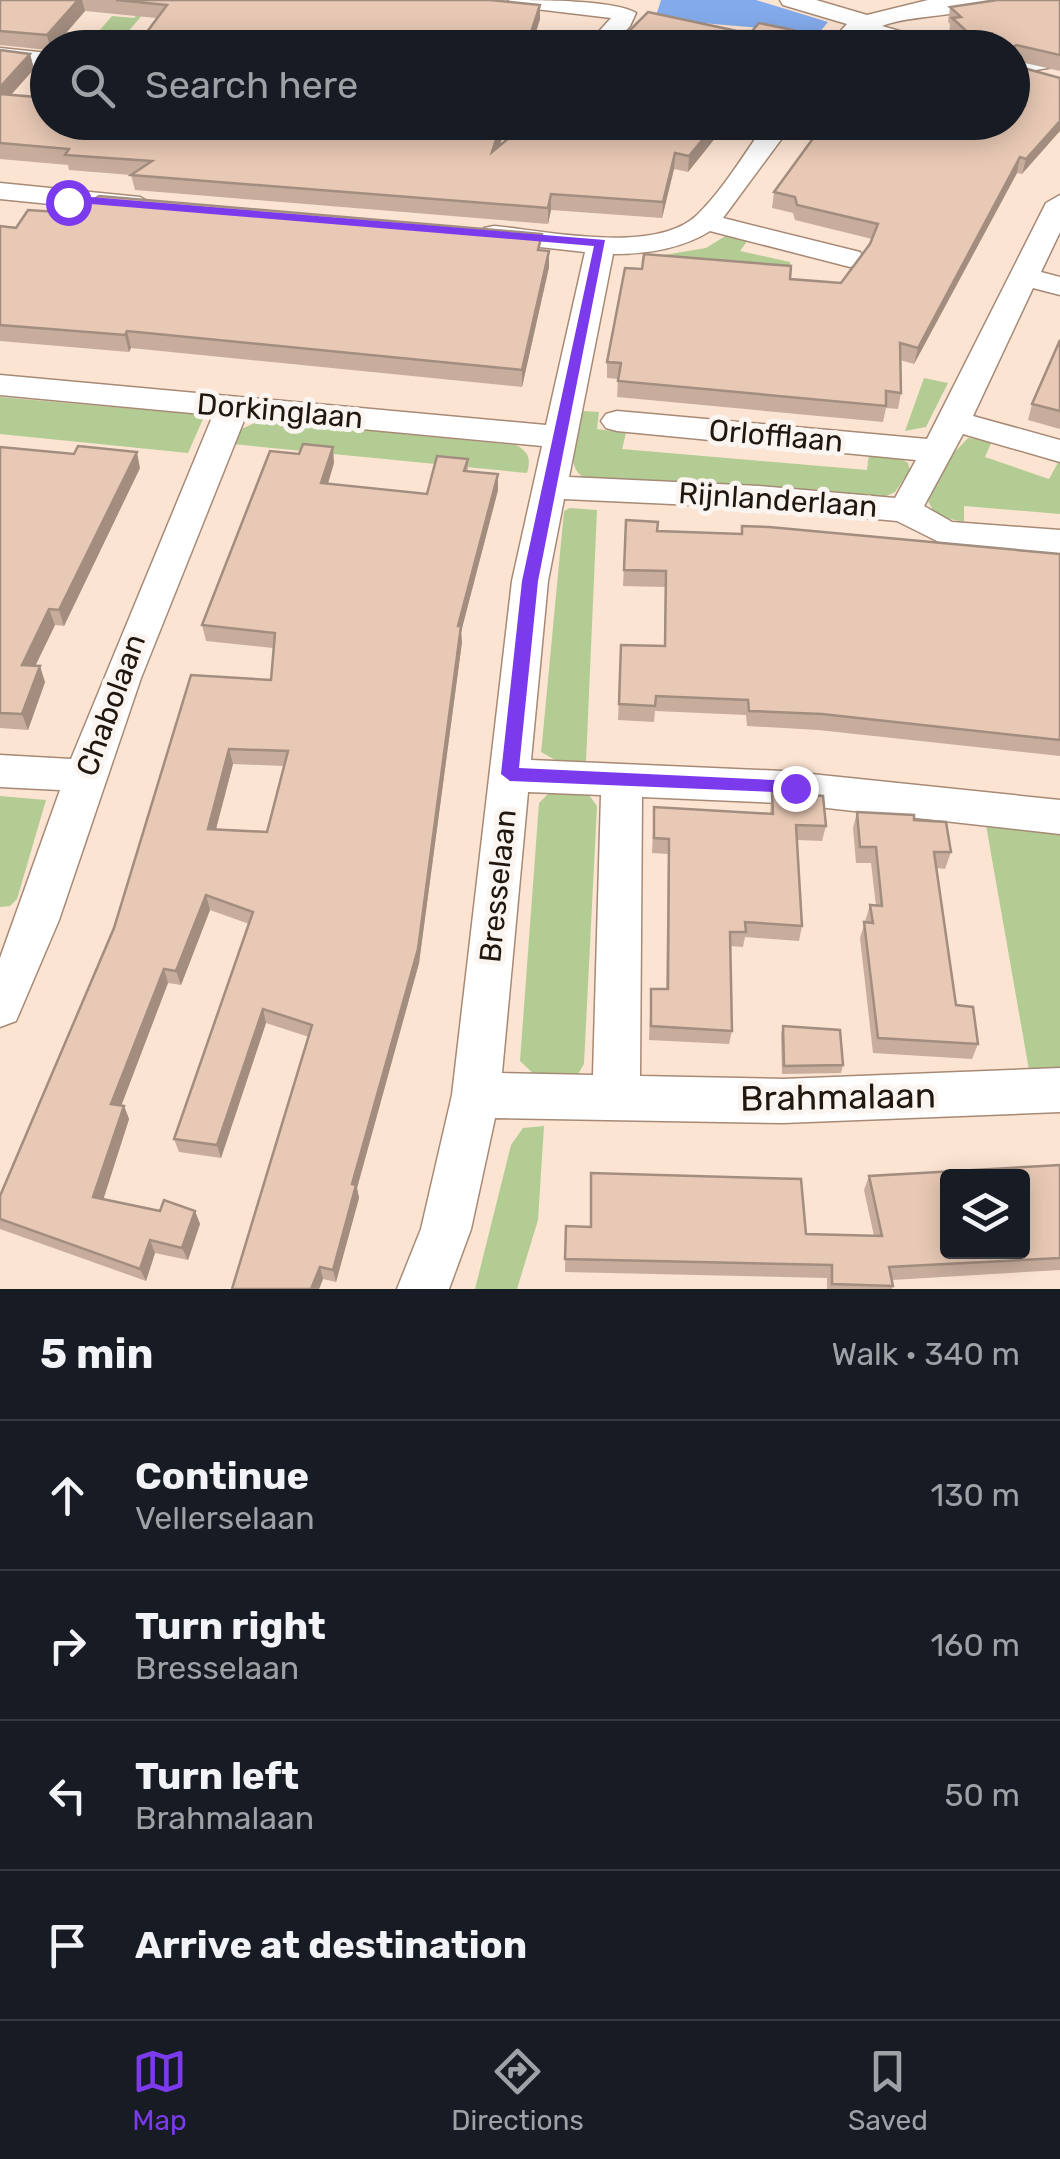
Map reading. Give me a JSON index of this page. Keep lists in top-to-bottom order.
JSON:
{
  "streets": {
    "street": [
      "Dorkinglaan",
      "Orlofflaan",
      "Rijnlanderlaan",
      "Chabolaan",
      "Bresselaan",
      "Brahmalaan"
    ]
  },
  "crossings": [
    ["Dorkinglaan", "Chabolaan"],
    ["Dorkinglaan", "Bresselaan"],
    ["Rijnlanderlaan", "Bresselaan"],
    ["Bresselaan", "Brahmalaan"]
  ],
  "page": {
    "search": "Search here",
    "heading": ["5 min", "Walk · 340 m"],
    "list": [
      ["Continue", "Vellerselaan", "130 m"],
      ["Turn right", "Bresselaan", "160 m"],
      ["Turn left", "Brahmalaan", "50 m"],
      "Arrive at destination"
    ],
    "nav": ["Map", "Directions", "Saved"]
  }
}
